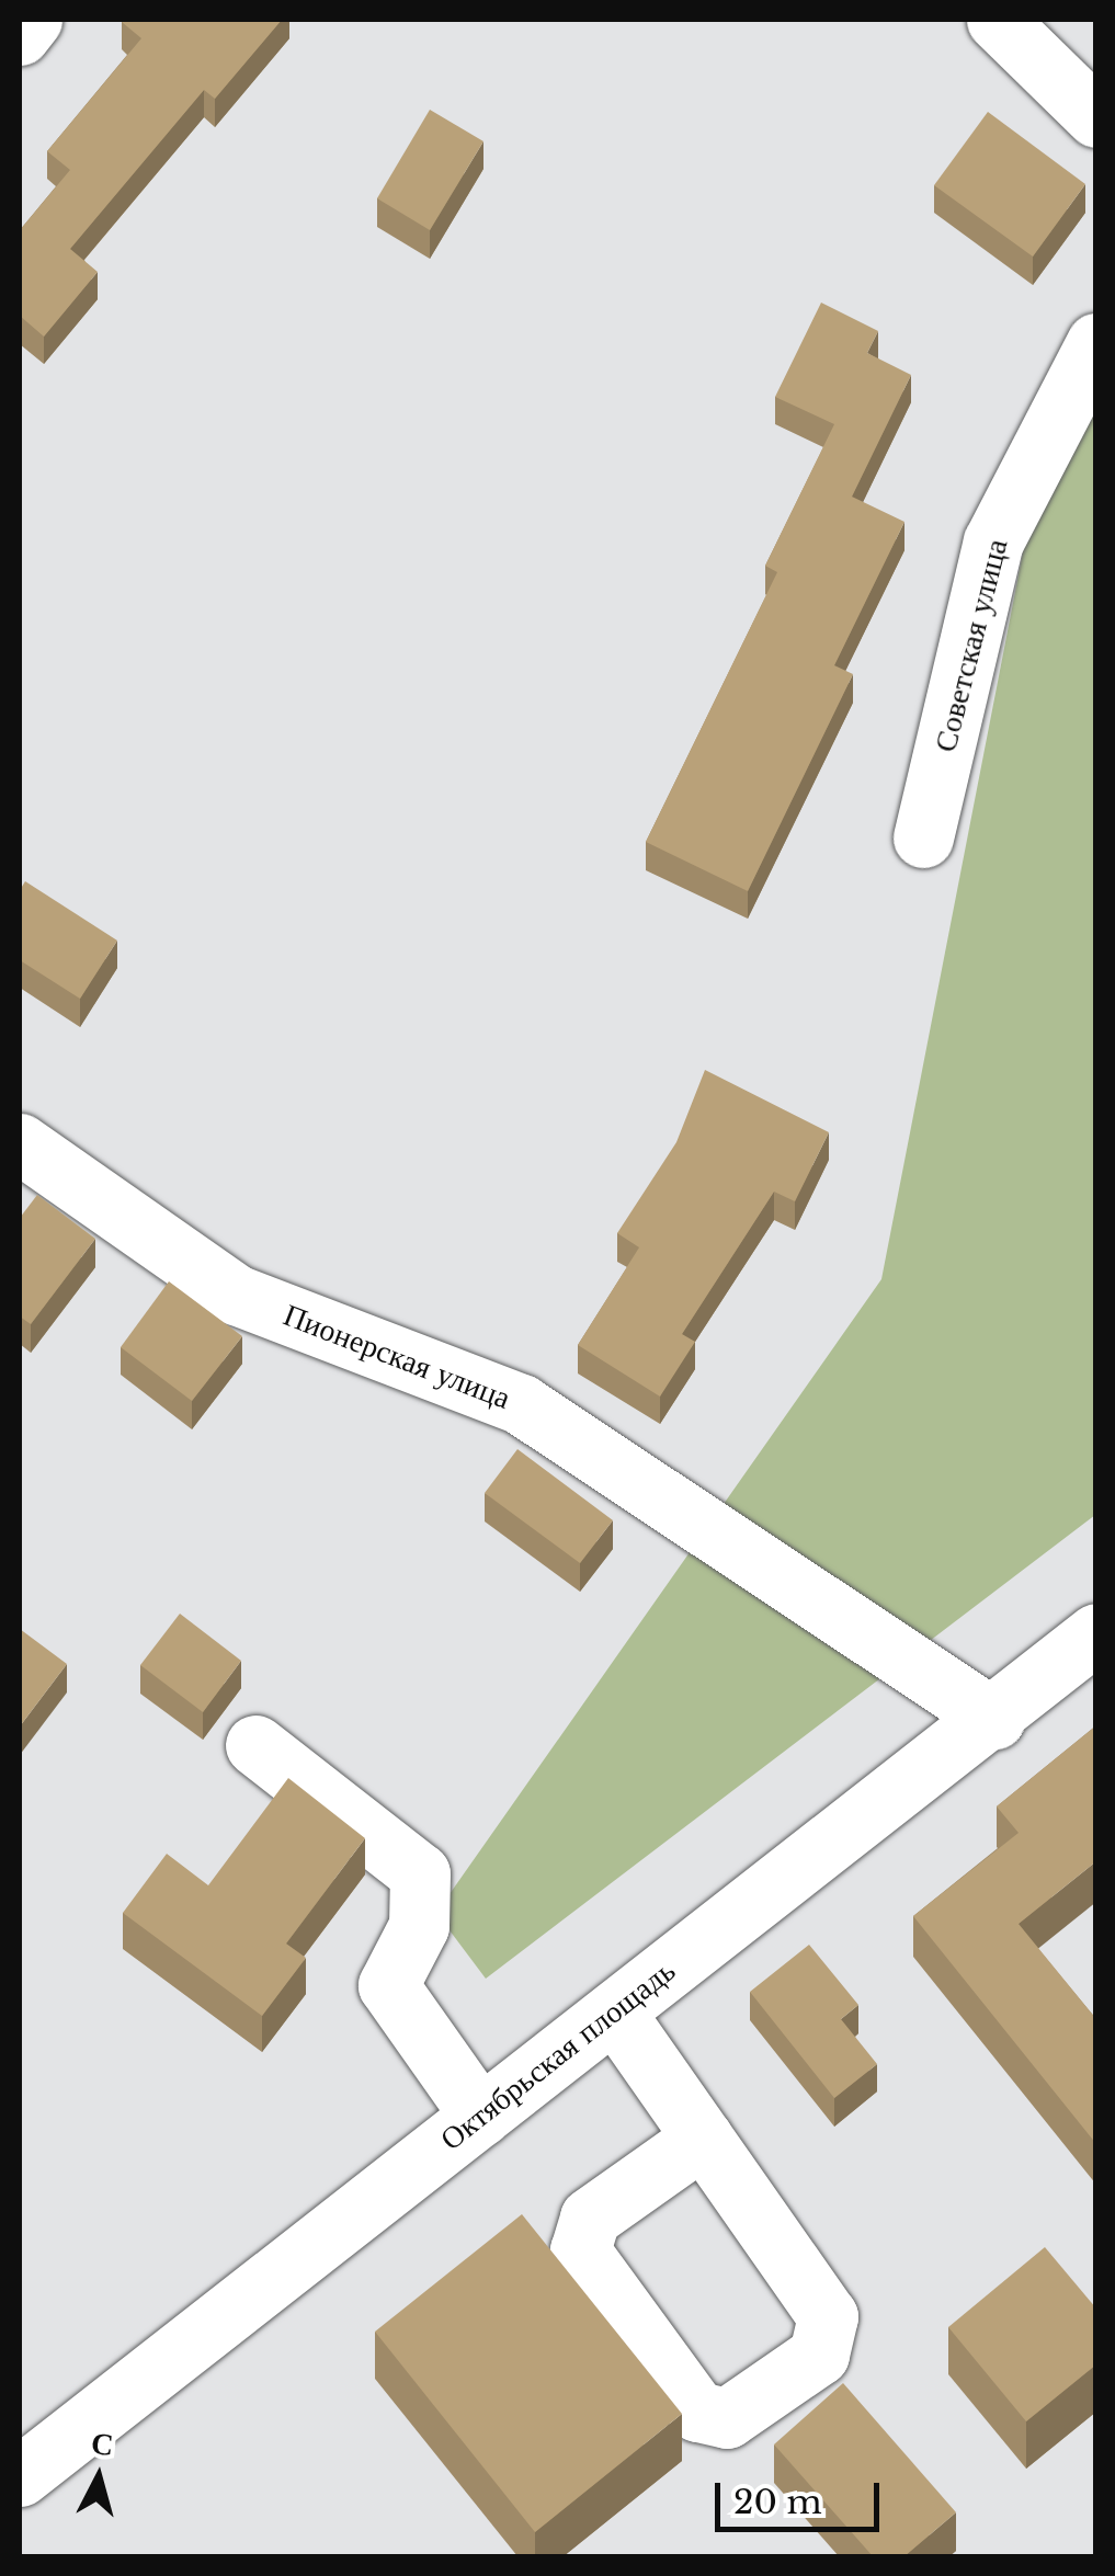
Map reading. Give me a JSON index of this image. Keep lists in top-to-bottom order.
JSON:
{
  "streets": {
    "street": ["Советская улица", "Пионерская улица", "Октябрьская площадь"]
  },
  "crossings": [
    ["Пионерская улица", "Октябрьская площадь"]
  ],
  "scale_bar": "20 m",
  "north": "top"
}
